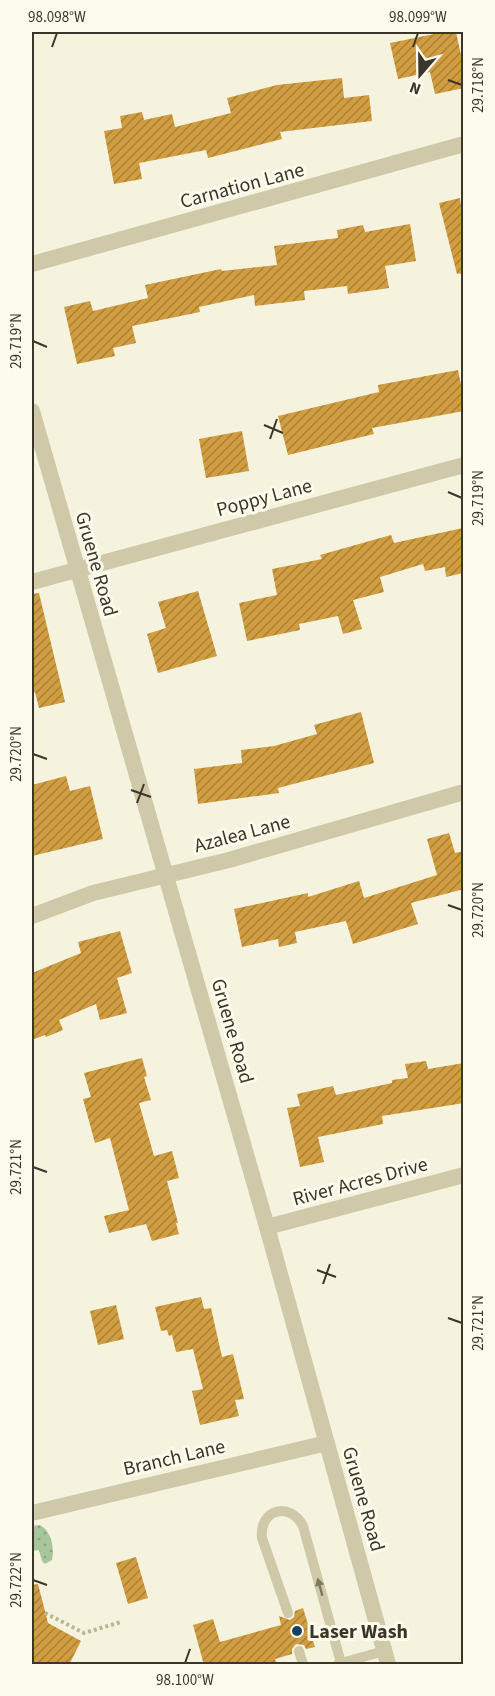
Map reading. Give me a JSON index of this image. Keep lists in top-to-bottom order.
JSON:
{
  "streets": {
    "street": [
      "Carnation Lane",
      "Poppy Lane",
      "Gruene Road",
      "Azalea Lane",
      "River Acres Drive",
      "Branch Lane"
    ]
  },
  "crossings": [
    ["Poppy Lane", "Gruene Road"],
    ["Gruene Road", "Azalea Lane"],
    ["Gruene Road", "River Acres Drive"],
    ["Gruene Road", "Branch Lane"]
  ],
  "places": ["Laser Wash"],
  "north": "bottom",
  "coordinates": [
    "98.098°W",
    "98.099°W",
    "29.718°N",
    "29.719°N",
    "29.720°N",
    "29.721°N",
    "29.722°N",
    "98.100°W"
  ]
}
